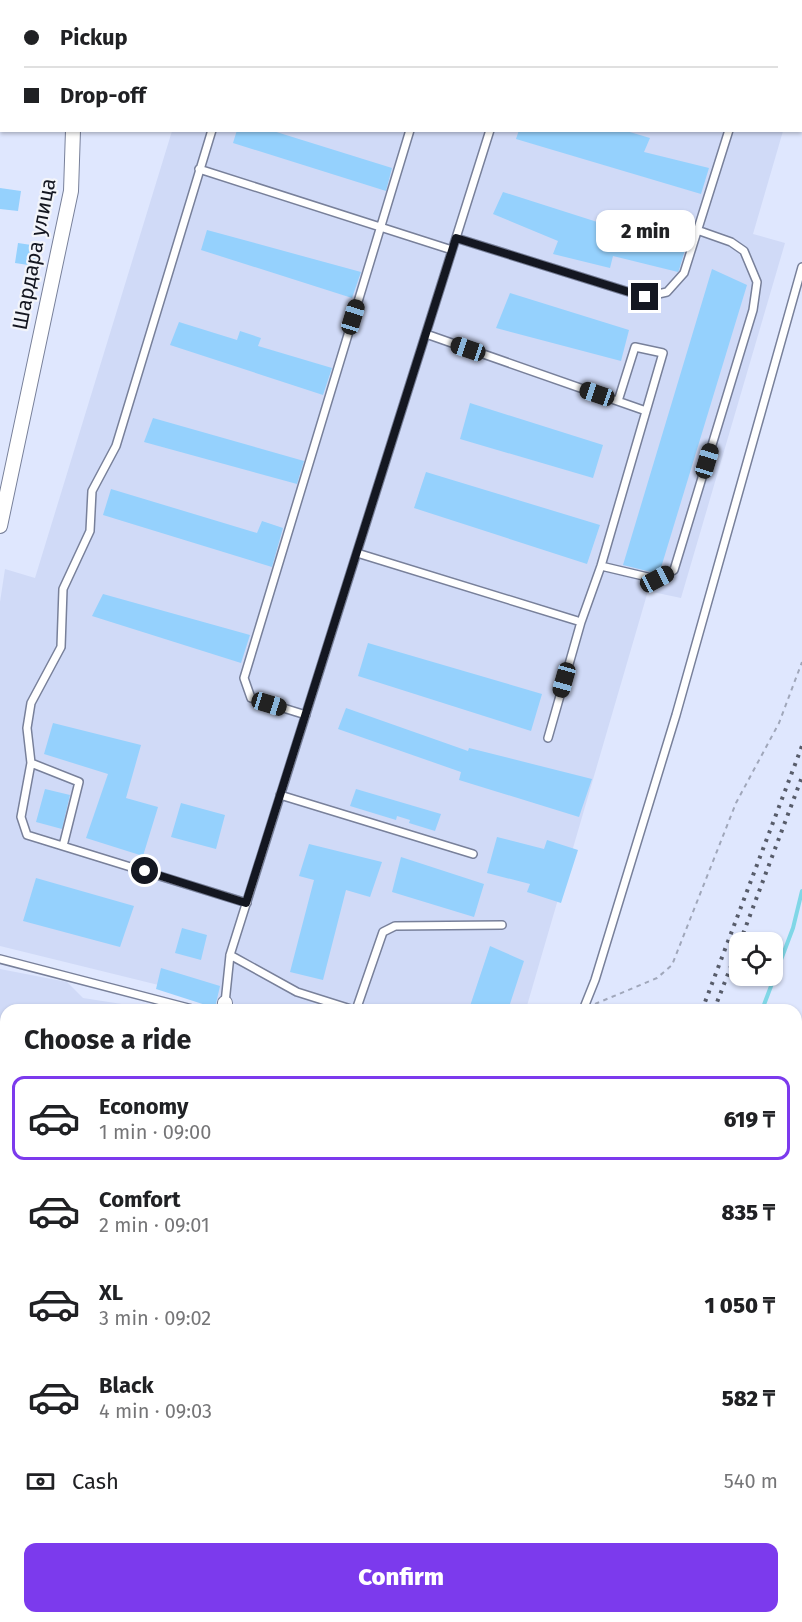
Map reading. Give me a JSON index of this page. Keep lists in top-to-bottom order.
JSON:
{
  "streets": {
    "street": ["Шардара улица"]
  },
  "page": {
    "banner": ["Pickup", "Drop-off"],
    "bubble": "2 min",
    "heading": "Choose a ride",
    "list": [
      {
        "name": "Economy",
        "note": "1 min · 09:00",
        "value": "619 ₸"
      },
      {
        "name": "Comfort",
        "note": "2 min · 09:01",
        "value": "835 ₸"
      },
      {
        "name": "XL",
        "note": "3 min · 09:02",
        "value": "1 050 ₸"
      },
      {
        "name": "Black",
        "note": "4 min · 09:03",
        "value": "582 ₸"
      }
    ],
    "pay": ["Cash", "540 m"],
    "buttons": "Confirm"
  }
}
